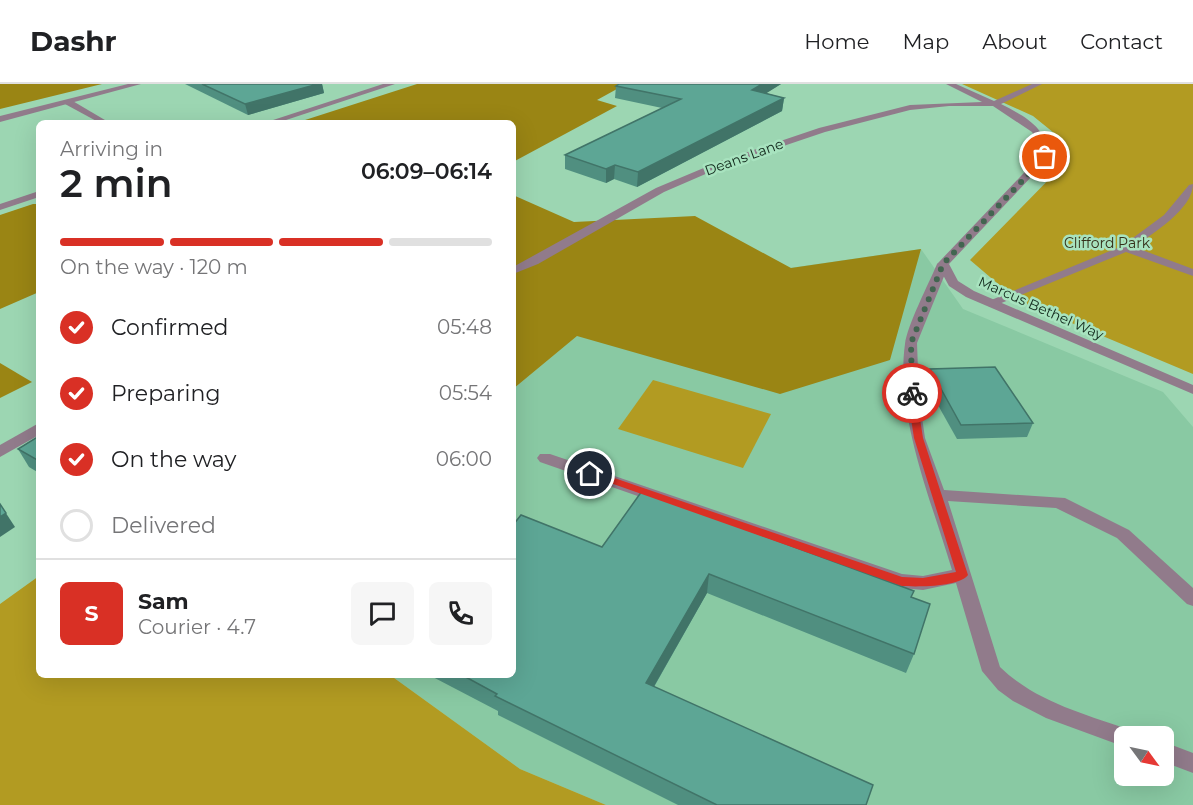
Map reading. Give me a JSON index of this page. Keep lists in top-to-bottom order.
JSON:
{
  "streets": {
    "street": ["Deans Lane", "Marcus Bethel Way"]
  },
  "parks": ["Clifford Park"],
  "north": "bottom right",
  "page": {
    "header": "Dashr",
    "nav": [
      "Home",
      "Map",
      "About",
      "Contact"
    ],
    "heading": ["2 min", "Arriving in", "06:09–06:14"],
    "panel": ["Sam", "Courier · 4.7"],
    "bar": "On the way · 120 m",
    "list": [
      ["Confirmed", "05:48"],
      ["Preparing", "05:54"],
      ["On the way", "06:00"],
      "Delivered"
    ],
    "round": "S"
  }
}
